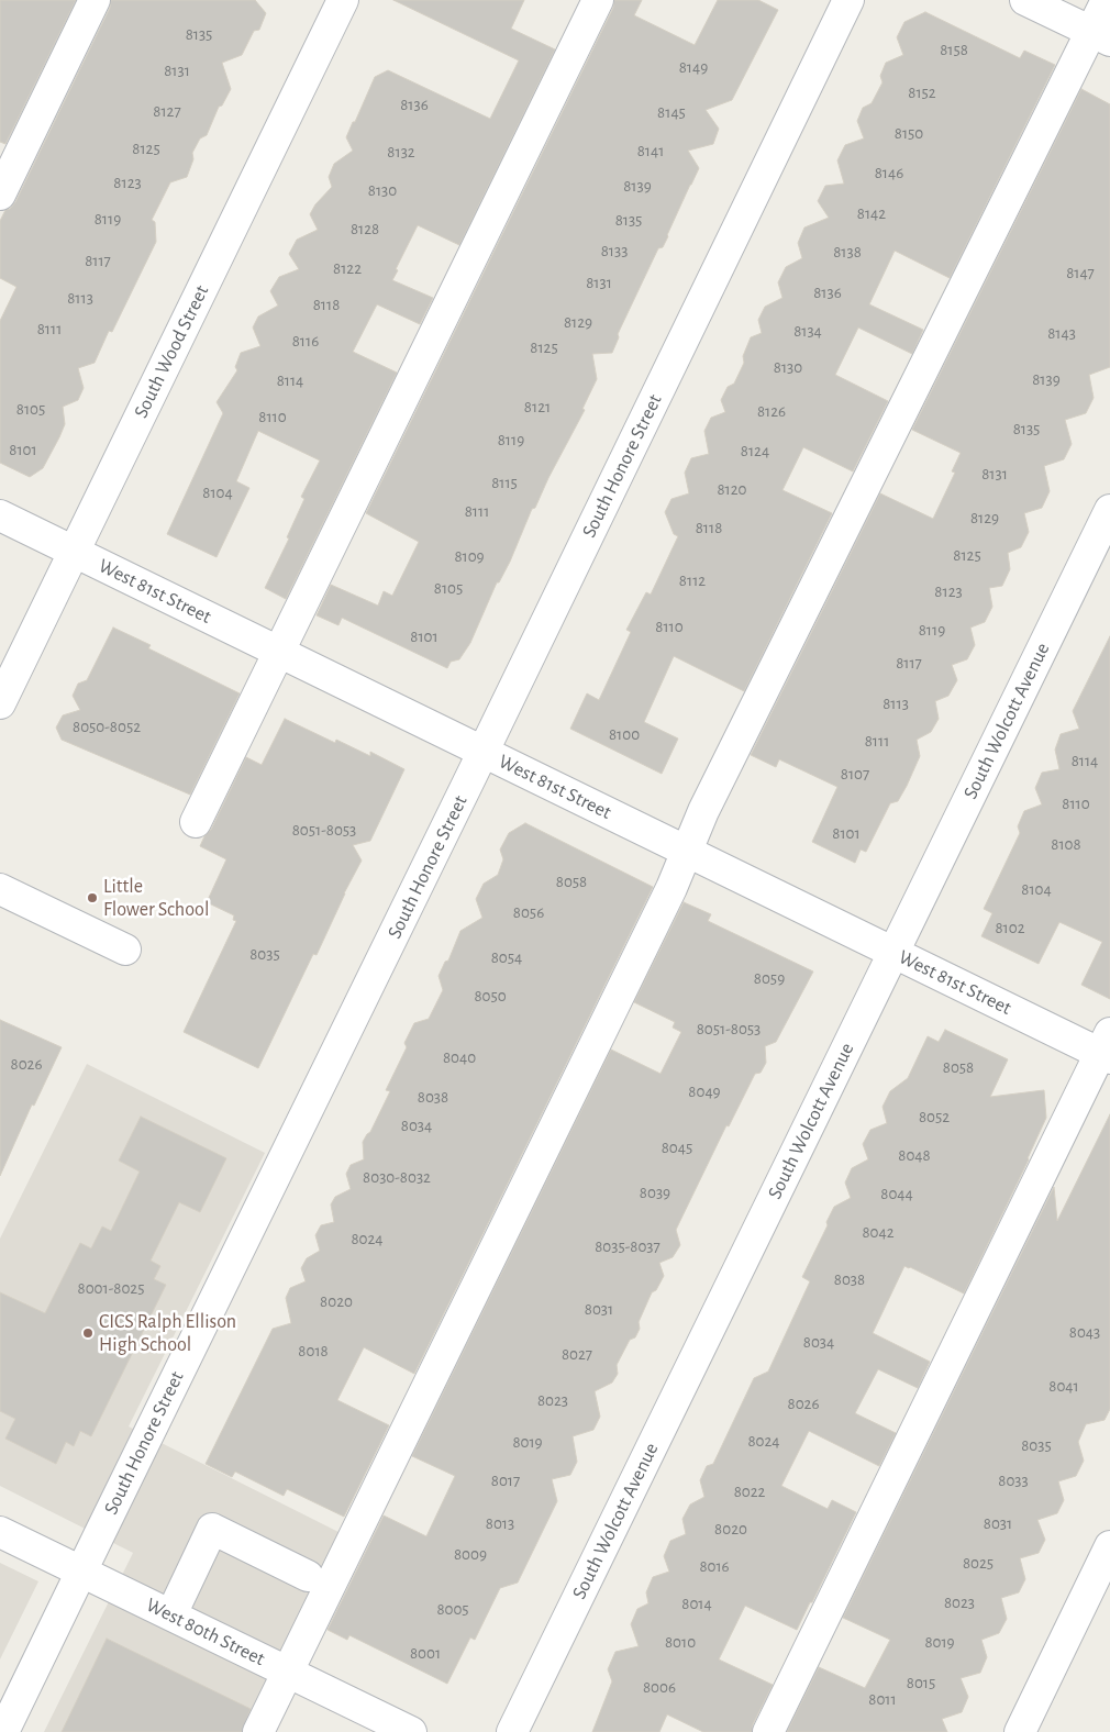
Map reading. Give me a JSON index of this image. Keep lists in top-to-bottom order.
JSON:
{
  "streets": {
    "street": [
      "South Wood Street",
      "South Honore Street",
      "West 81st Street",
      "South Wolcott Avenue",
      "West 80th Street"
    ]
  },
  "crossings": [
    ["South Wood Street", "West 81st Street"],
    ["South Honore Street", "West 81st Street"],
    ["South Honore Street", "West 80th Street"],
    ["West 81st Street", "South Wolcott Avenue"]
  ],
  "places": ["Little Flower School", "CICS Ralph Ellison High School"],
  "house_numbers": [
    "8135",
    "8158",
    "8149",
    "8131",
    "8152",
    "8136",
    "8127",
    "8145",
    "8150",
    "8125",
    "8141",
    "8132",
    "8146",
    "8123",
    "8139",
    "8130",
    "8142",
    "8119",
    "8135",
    "8128",
    "8133",
    "8138",
    "8117",
    "8122",
    "8147",
    "8131",
    "8136",
    "8113",
    "8118",
    "8129",
    "8111",
    "8134",
    "8143",
    "8116",
    "8125",
    "8130",
    "8139",
    "8114",
    "8121",
    "8105",
    "8126",
    "8110",
    "8135",
    "8119",
    "8101",
    "8124",
    "8131",
    "8115",
    "8120",
    "8104",
    "8111",
    "8129",
    "8118",
    "8125",
    "8109",
    "8112",
    "8105",
    "8123",
    "8110",
    "8119",
    "8101",
    "8117",
    "8113",
    "8050-8052",
    "8100",
    "8111",
    "8114",
    "8107",
    "8110",
    "8051-8053",
    "8101",
    "8108",
    "8058",
    "8104",
    "8056",
    "8102",
    "8035",
    "8054",
    "8059",
    "8050",
    "8051-8053",
    "8040",
    "8026",
    "8058",
    "8049",
    "8038",
    "8052",
    "8034",
    "8045",
    "8048",
    "8030-8032",
    "8039",
    "8044",
    "8042",
    "8024",
    "8035-8037",
    "8038",
    "8001-8025",
    "8020",
    "8031",
    "8043",
    "8034",
    "8018",
    "8027",
    "8041",
    "8023",
    "8026",
    "8024",
    "8019",
    "8035",
    "8017",
    "8033",
    "8022",
    "8013",
    "8031",
    "8020",
    "8009",
    "8025",
    "8016",
    "8023",
    "8014",
    "8005",
    "8010",
    "8019",
    "8001",
    "8015",
    "8006",
    "8011"
  ]
}
